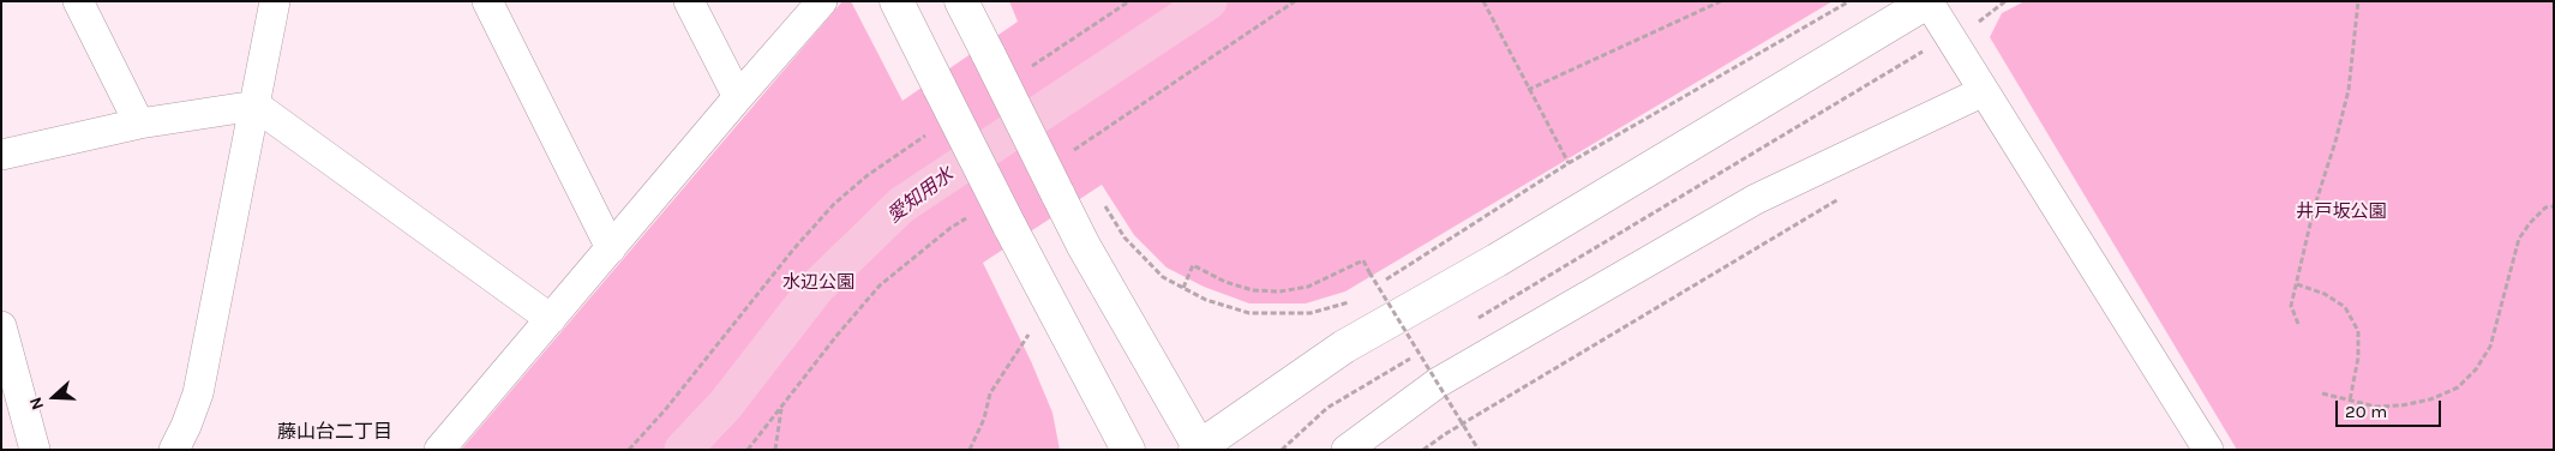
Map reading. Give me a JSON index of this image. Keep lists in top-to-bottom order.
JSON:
{
  "districts": ["藤山台二丁目"],
  "water": ["愛知用水"],
  "parks": ["井戸坂公園", "水辺公園"],
  "scale_bar": "20 m",
  "north": "left"
}
